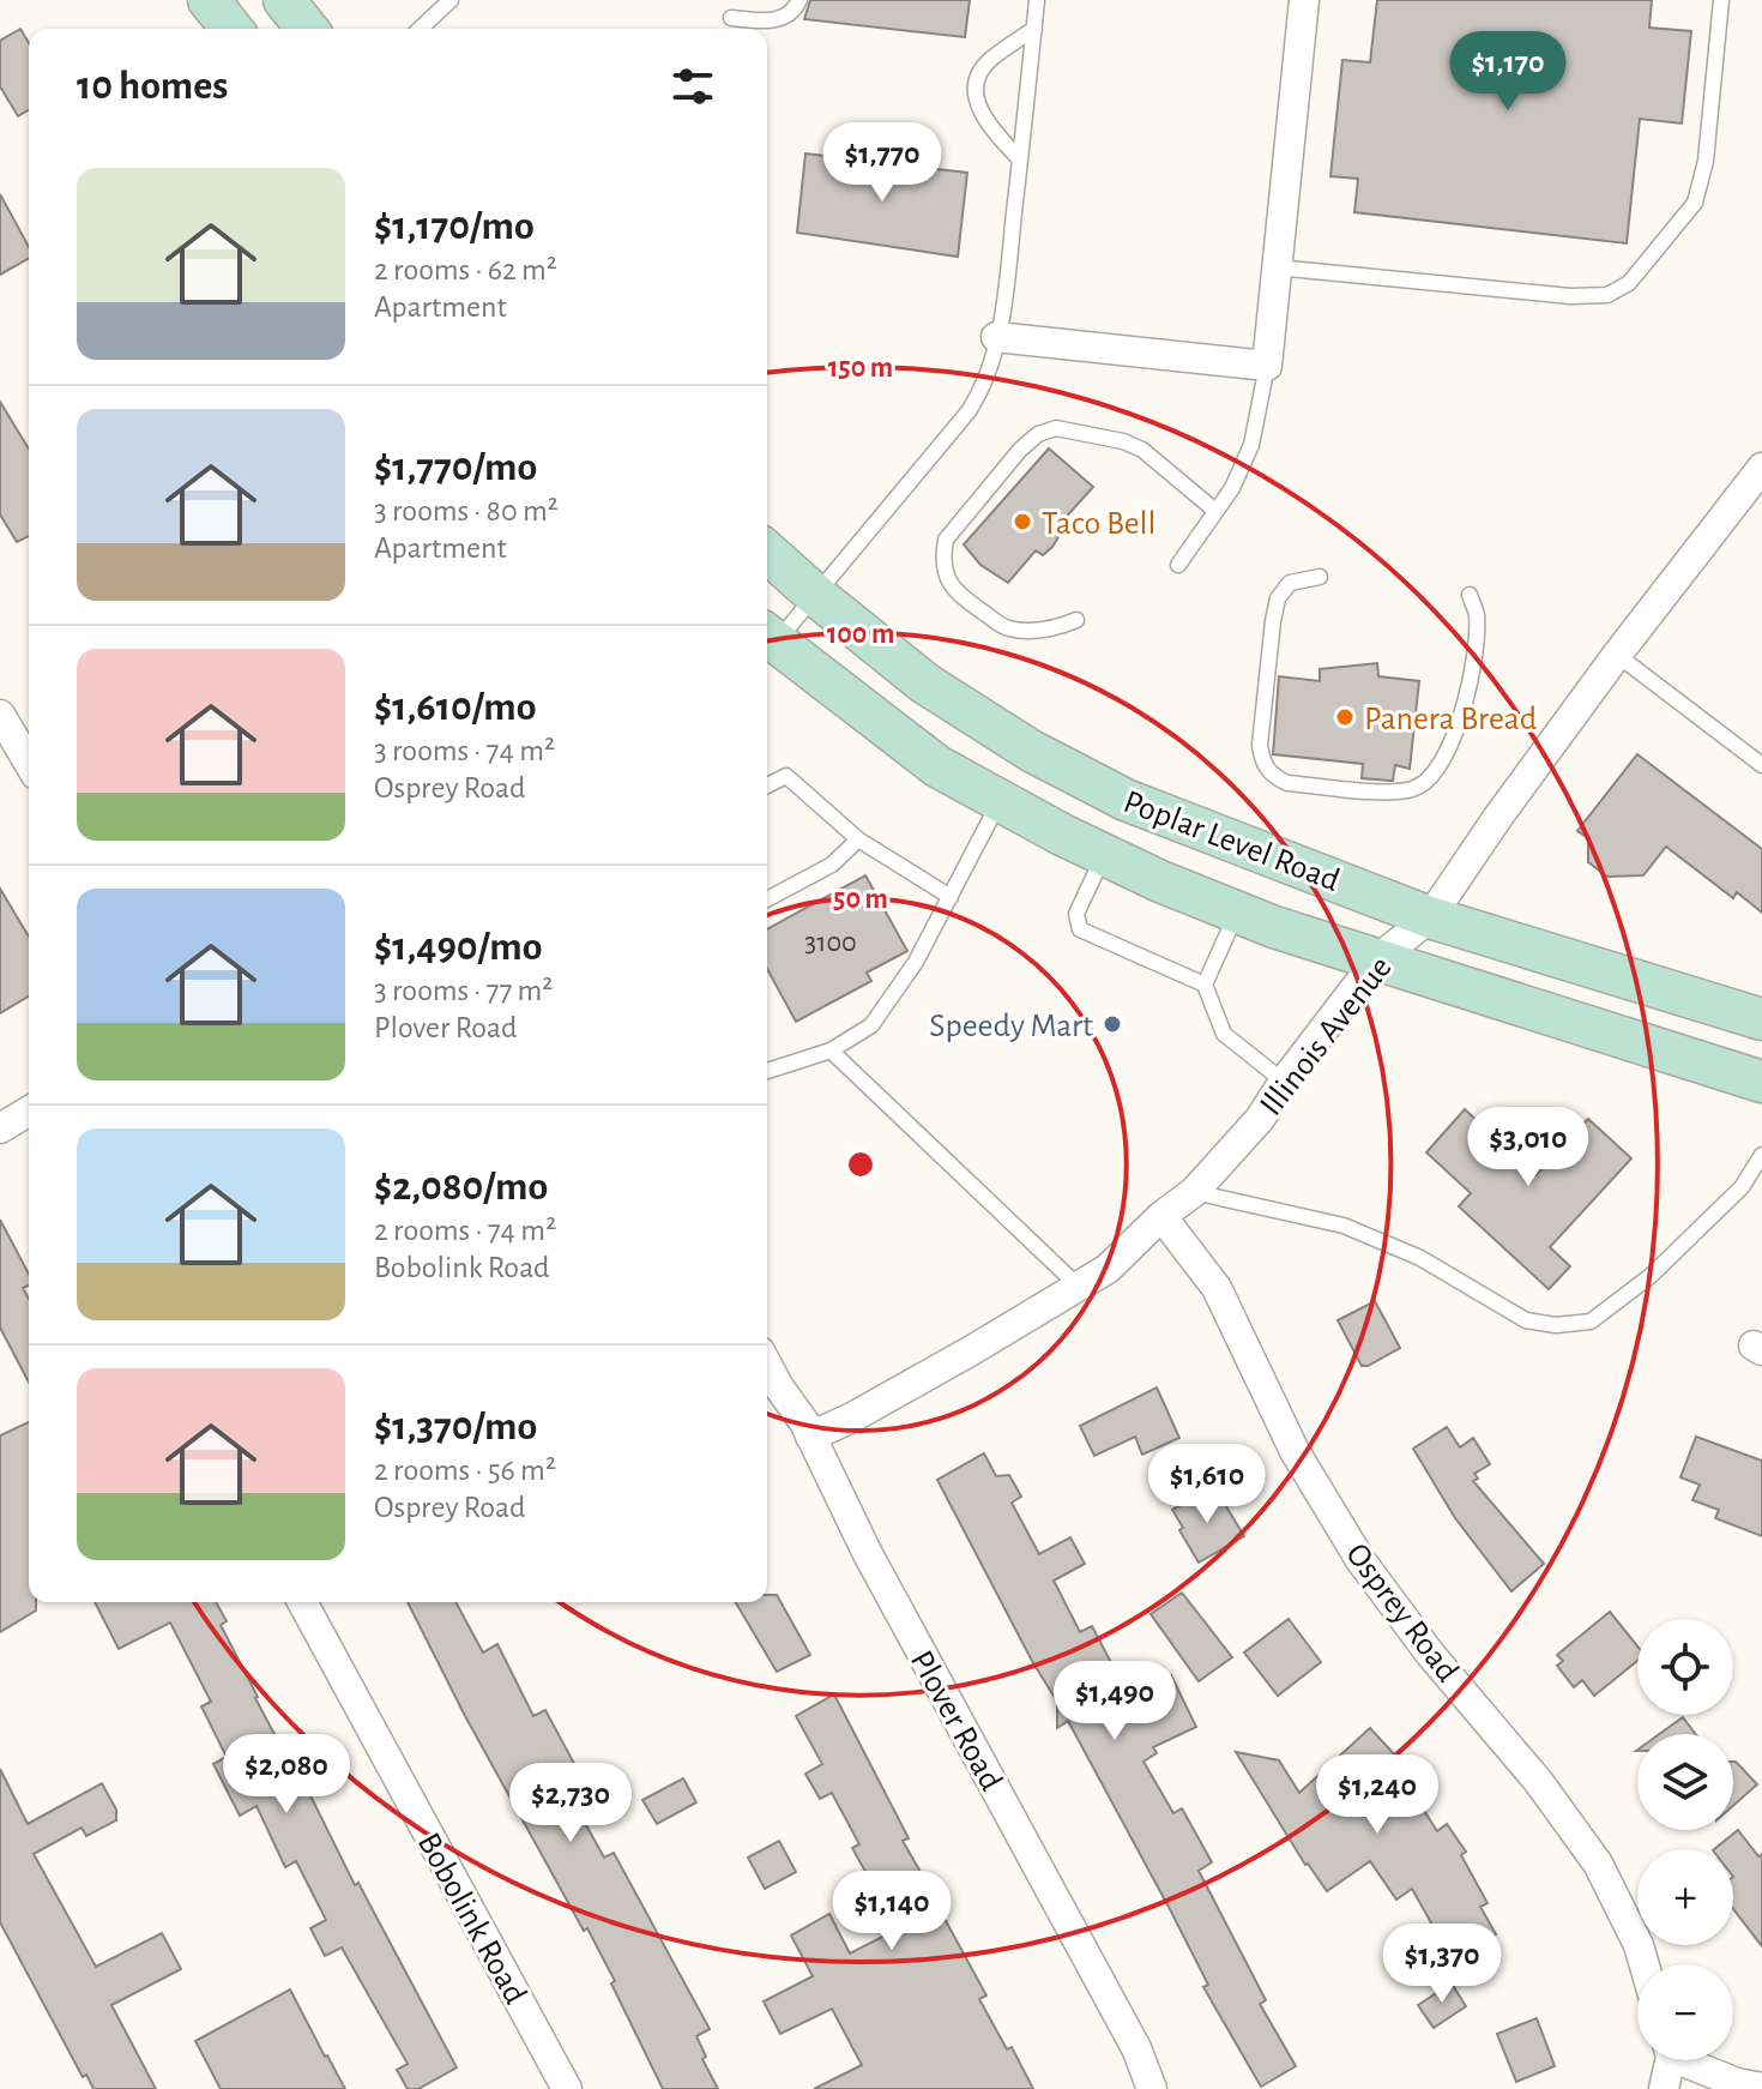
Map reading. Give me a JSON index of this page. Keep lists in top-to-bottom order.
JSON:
{
  "streets": {
    "main road": ["Poplar Level Road"],
    "street": [
      "Illinois Avenue",
      "Osprey Road",
      "Plover Road",
      "Bobolink Road"
    ]
  },
  "crossings": [
    ["Poplar Level Road", "Illinois Avenue"],
    ["Illinois Avenue", "Osprey Road"],
    ["Illinois Avenue", "Plover Road"]
  ],
  "places": ["Taco Bell", "Panera Bread", "Speedy Mart"],
  "house_numbers": ["3100"],
  "page": {
    "heading": "10 homes",
    "price": [
      "$1,170",
      "$1,770",
      "$3,010",
      "$1,610",
      "$1,490",
      "$2,080",
      "$1,240",
      "$2,730",
      "$1,140",
      "$1,370"
    ],
    "list": [
      {
        "name": "$1,170/mo",
        "note": "2 rooms · 62 m² · Apartment"
      },
      {
        "name": "$1,770/mo",
        "note": "3 rooms · 80 m² · Apartment"
      },
      {
        "name": "$1,610/mo",
        "note": "3 rooms · 74 m² · Osprey Road"
      },
      {
        "name": "$1,490/mo",
        "note": "3 rooms · 77 m² · Plover Road"
      },
      {
        "name": "$2,080/mo",
        "note": "2 rooms · 74 m² · Bobolink Road"
      },
      {
        "name": "$1,370/mo",
        "note": "2 rooms · 56 m² · Osprey Road"
      }
    ],
    "map_buttons": ["+", "−"]
  },
  "rings": ["150 m", "100 m", "50 m"]
}
